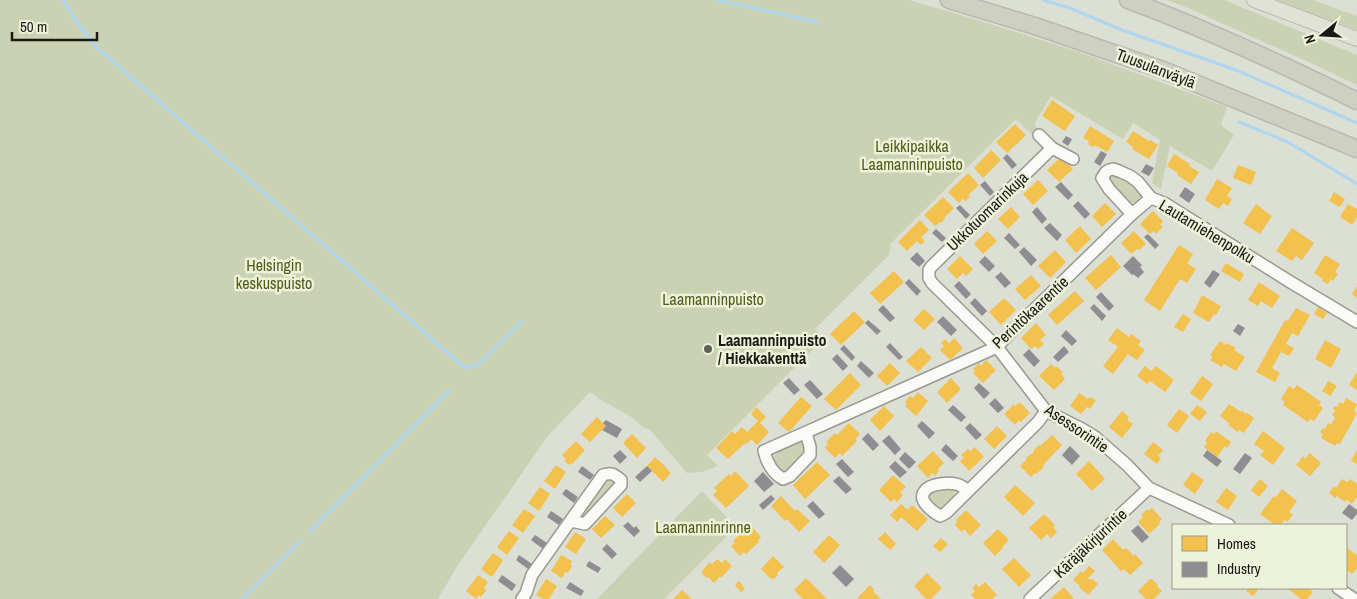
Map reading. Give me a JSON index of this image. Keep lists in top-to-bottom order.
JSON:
{
  "streets": {
    "highway": ["Tuusulanväylä"],
    "street": [
      "Ukkotuomarinkuja",
      "Lautamiehenpolku",
      "Perintökaarentie",
      "Asessorintie",
      "Käräjäkirjurintie"
    ]
  },
  "crossings": [
    ["Ukkotuomarinkuja", "Asessorintie"],
    ["Lautamiehenpolku", "Perintökaarentie"],
    ["Perintökaarentie", "Asessorintie"],
    ["Asessorintie", "Käräjäkirjurintie"]
  ],
  "parks": [
    "Leikkipaikka Laamanninpuisto",
    "Helsingin keskuspuisto",
    "Laamanninpuisto",
    "Laamanninrinne"
  ],
  "places": ["Laamanninpuisto / Hiekkakenttä"],
  "legend": ["Homes", "Industry"],
  "scale_bar": "50 m",
  "north": "left"
}
